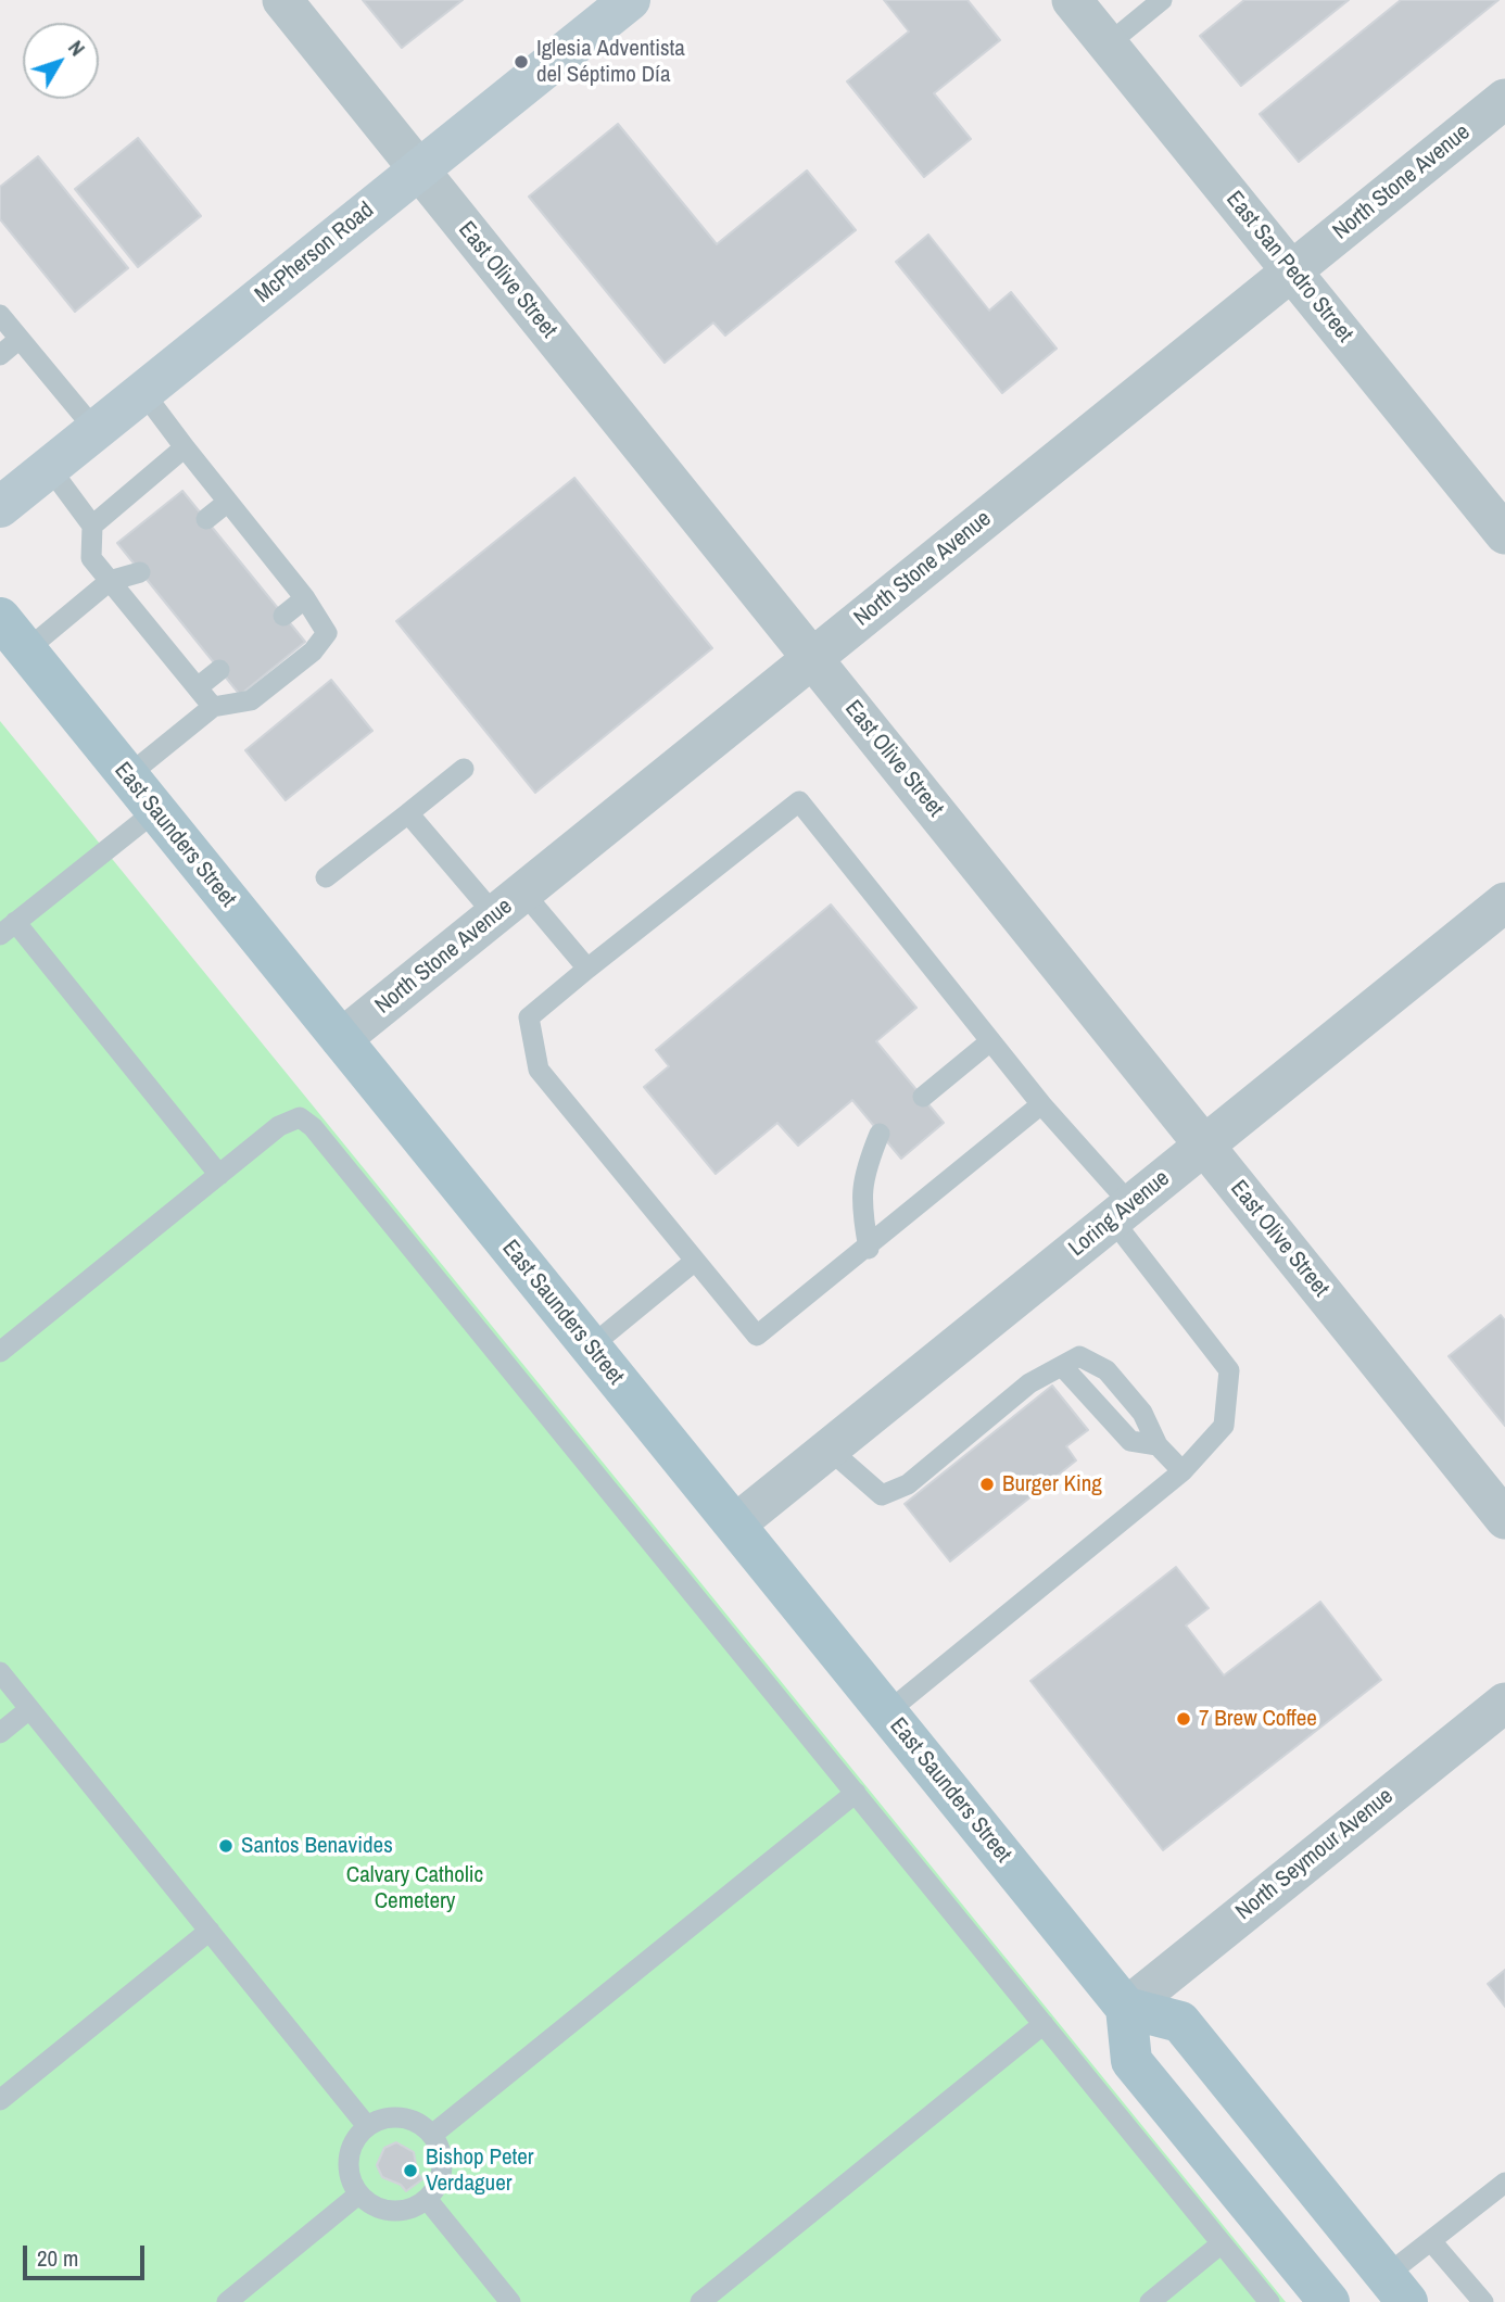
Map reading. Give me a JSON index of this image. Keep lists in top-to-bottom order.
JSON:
{
  "streets": {
    "main road": ["McPherson Road", "East Saunders Street"],
    "street": [
      "North Stone Avenue",
      "East San Pedro Street",
      "East Olive Street",
      "Loring Avenue",
      "North Seymour Avenue"
    ]
  },
  "crossings": [
    ["North Stone Avenue", "East San Pedro Street"],
    ["North Stone Avenue", "East Olive Street"],
    ["North Stone Avenue", "East Saunders Street"],
    ["McPherson Road", "East Olive Street"],
    ["East Olive Street", "Loring Avenue"],
    ["East Saunders Street", "Loring Avenue"],
    ["East Saunders Street", "North Seymour Avenue"]
  ],
  "parks": ["Calvary Catholic Cemetery"],
  "places": [
    "Iglesia Adventista del Séptimo Día",
    "Burger King",
    "7 Brew Coffee",
    "Santos Benavides",
    "Bishop Peter Verdaguer"
  ],
  "scale_bar": "20 m",
  "north": "top right"
}
